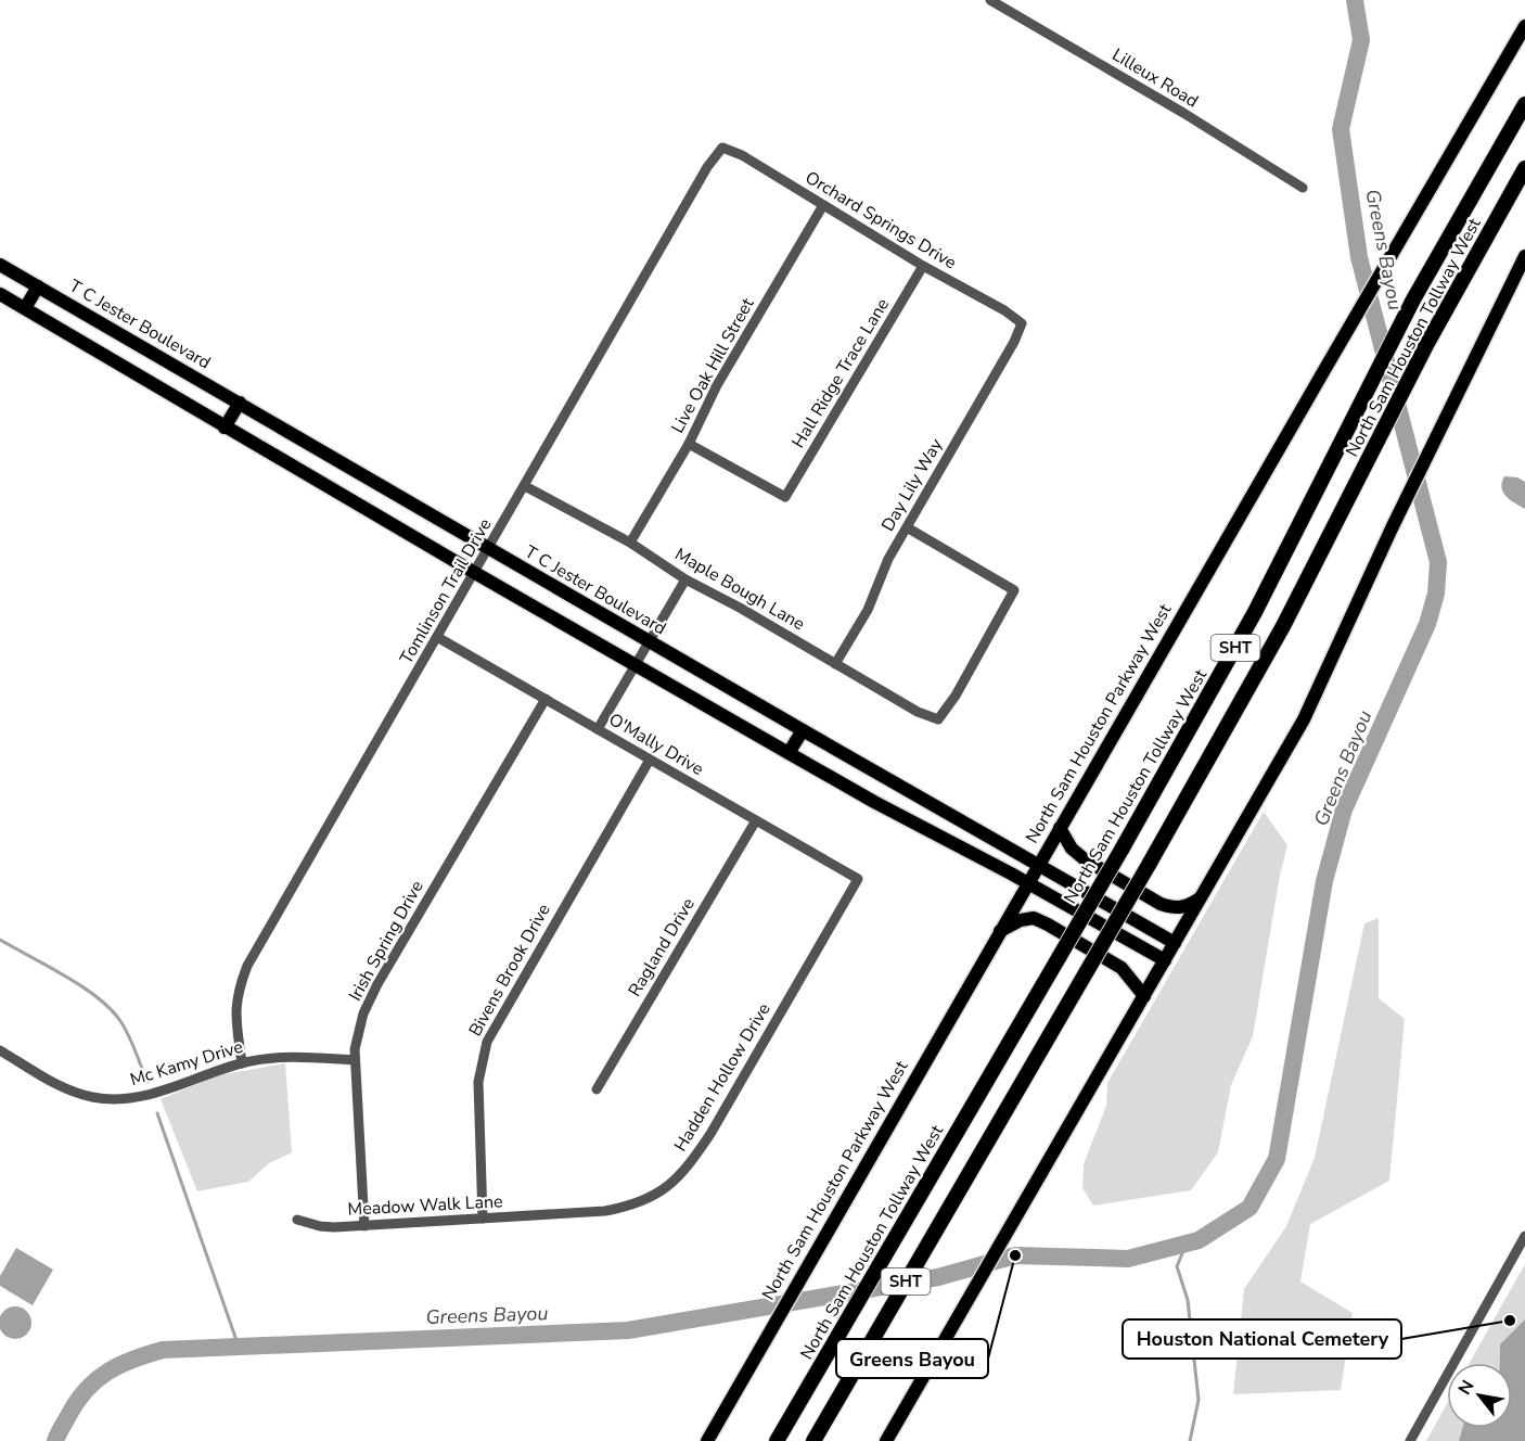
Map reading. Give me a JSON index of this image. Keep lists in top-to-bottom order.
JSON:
{
  "streets": {
    "highway": ["North Sam Houston Tollway West", "SHT"],
    "main road": ["T C Jester Boulevard", "North Sam Houston Parkway West"],
    "street": [
      "Lilleux Road",
      "Orchard Springs Drive",
      "Live Oak Hill Street",
      "Hall Ridge Trace Lane",
      "Day Lily Way",
      "Maple Bough Lane",
      "Tomlinson Trail Drive",
      "O'Mally Drive",
      "Irish Spring Drive",
      "Ragland Drive",
      "Bivens Brook Drive",
      "Mc Kamy Drive",
      "Hadden Hollow Drive",
      "Meadow Walk Lane"
    ]
  },
  "crossings": [
    ["Orchard Springs Drive", "Live Oak Hill Street"],
    ["Orchard Springs Drive", "Hall Ridge Trace Lane"],
    ["Orchard Springs Drive", "Day Lily Way"],
    ["Orchard Springs Drive", "Tomlinson Trail Drive"],
    ["T C Jester Boulevard", "Tomlinson Trail Drive"],
    ["T C Jester Boulevard", "North Sam Houston Parkway West"],
    ["Live Oak Hill Street", "Hall Ridge Trace Lane"],
    ["Live Oak Hill Street", "Maple Bough Lane"],
    ["Day Lily Way", "Maple Bough Lane"],
    ["Maple Bough Lane", "Tomlinson Trail Drive"],
    ["Tomlinson Trail Drive", "O'Mally Drive"],
    ["Tomlinson Trail Drive", "Mc Kamy Drive"],
    ["O'Mally Drive", "Irish Spring Drive"],
    ["O'Mally Drive", "Ragland Drive"],
    ["O'Mally Drive", "Bivens Brook Drive"],
    ["O'Mally Drive", "Hadden Hollow Drive"],
    ["Irish Spring Drive", "Mc Kamy Drive"],
    ["Irish Spring Drive", "Meadow Walk Lane"],
    ["Bivens Brook Drive", "Meadow Walk Lane"],
    ["Hadden Hollow Drive", "Meadow Walk Lane"]
  ],
  "water": ["Greens Bayou"],
  "places": ["Greens Bayou", "Houston National Cemetery"],
  "north": "top left"
}
